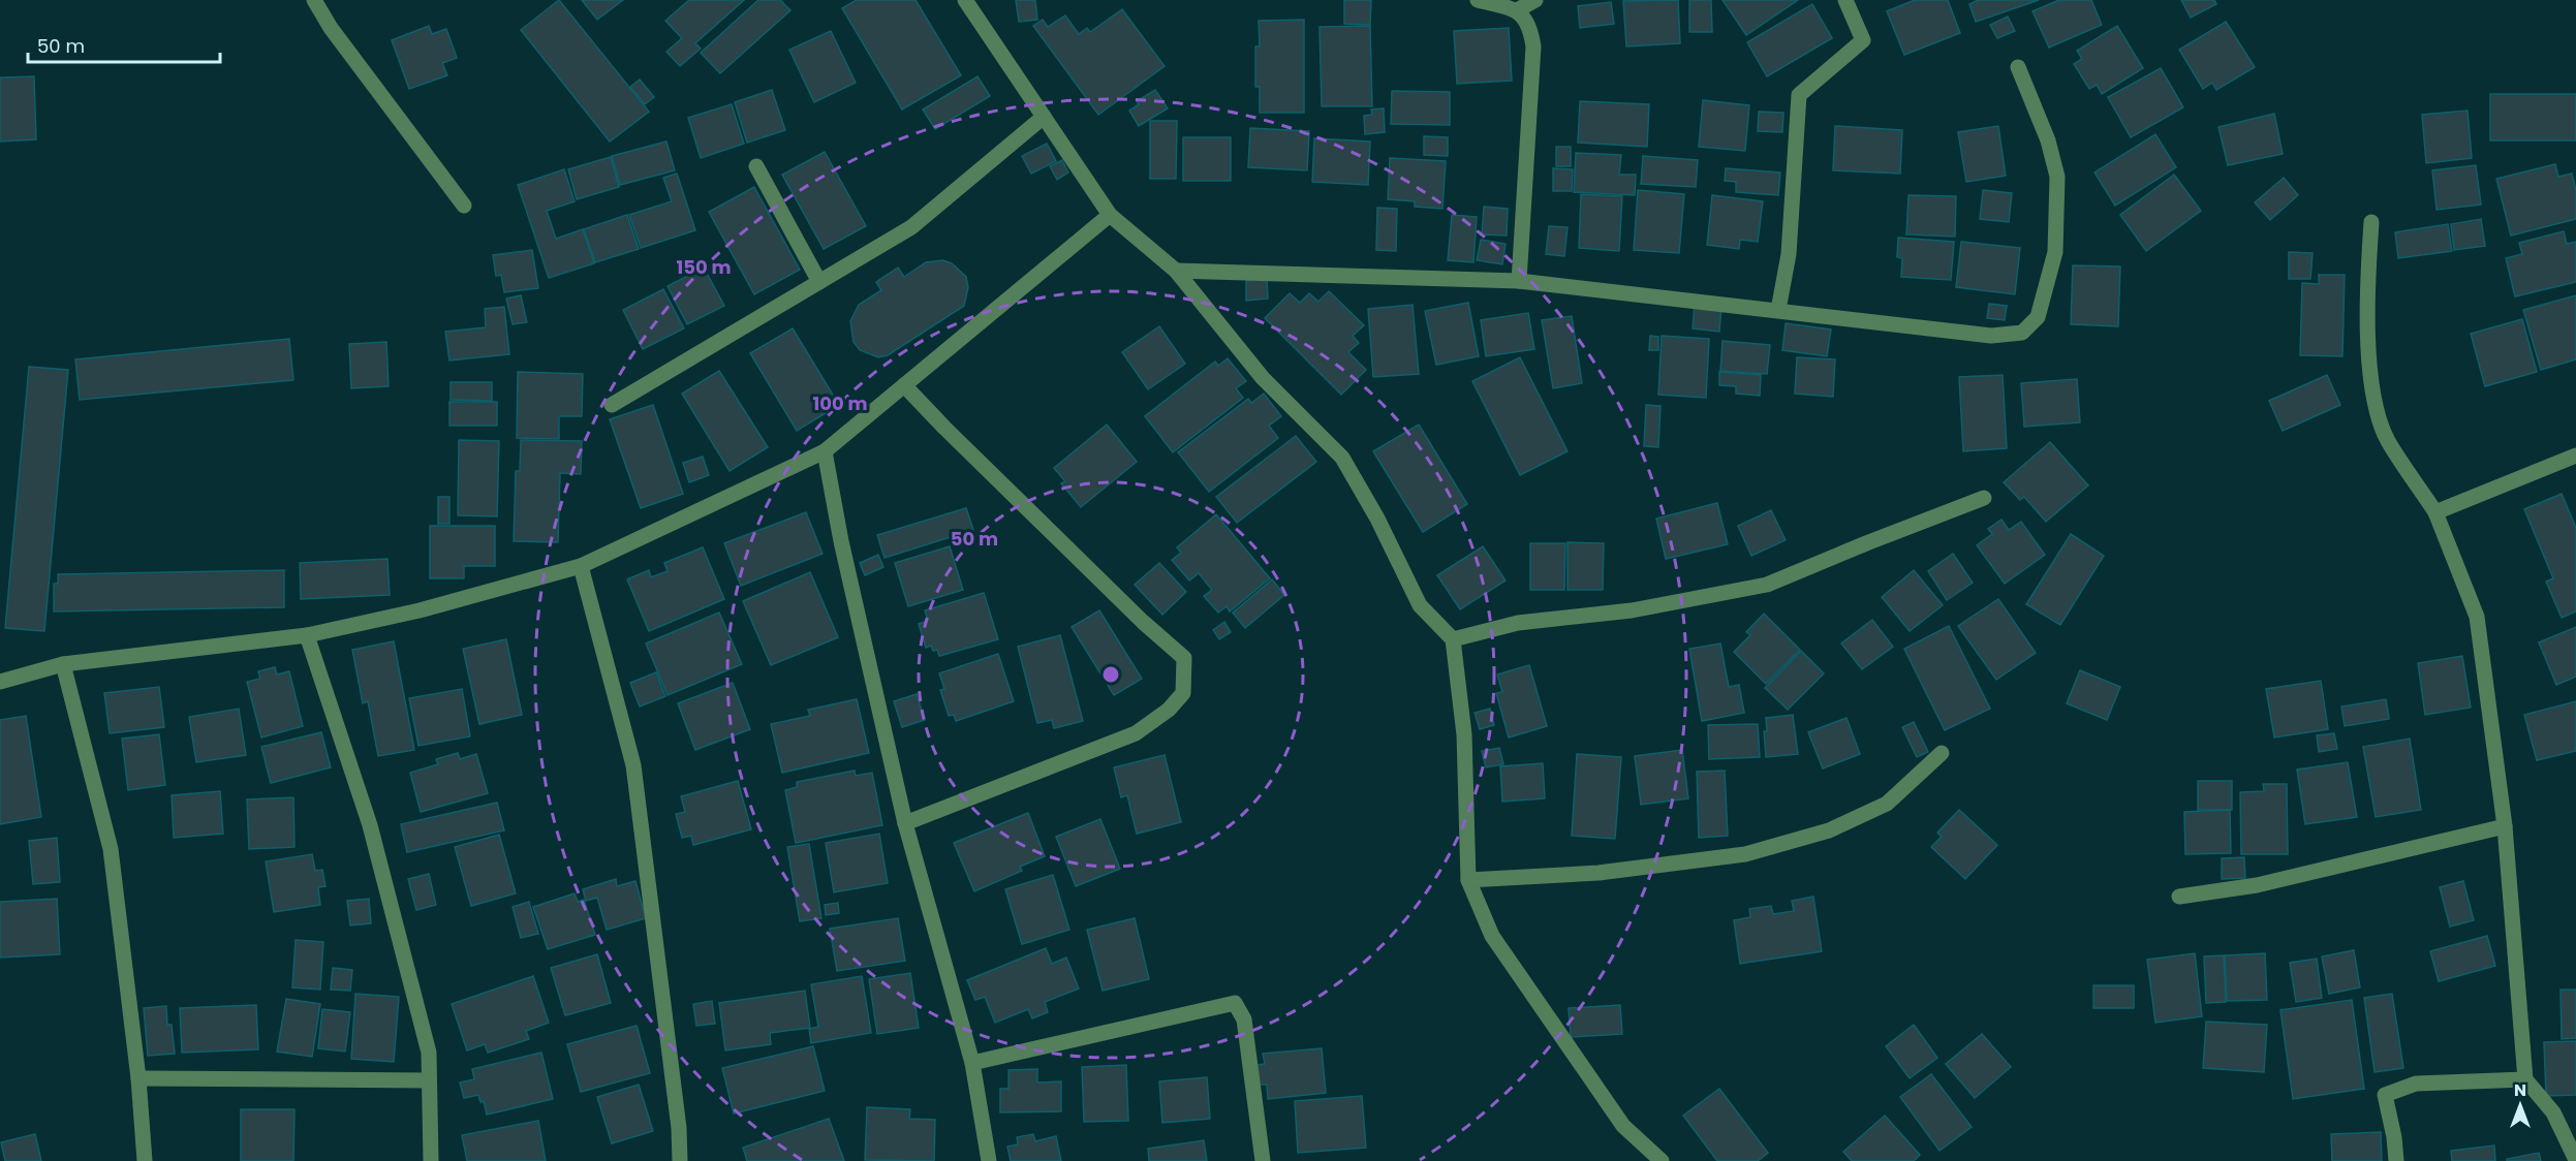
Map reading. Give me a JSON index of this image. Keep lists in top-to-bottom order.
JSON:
{
  "scale_bar": "50 m",
  "north": "top",
  "rings": ["150 m", "100 m", "50 m"]
}
